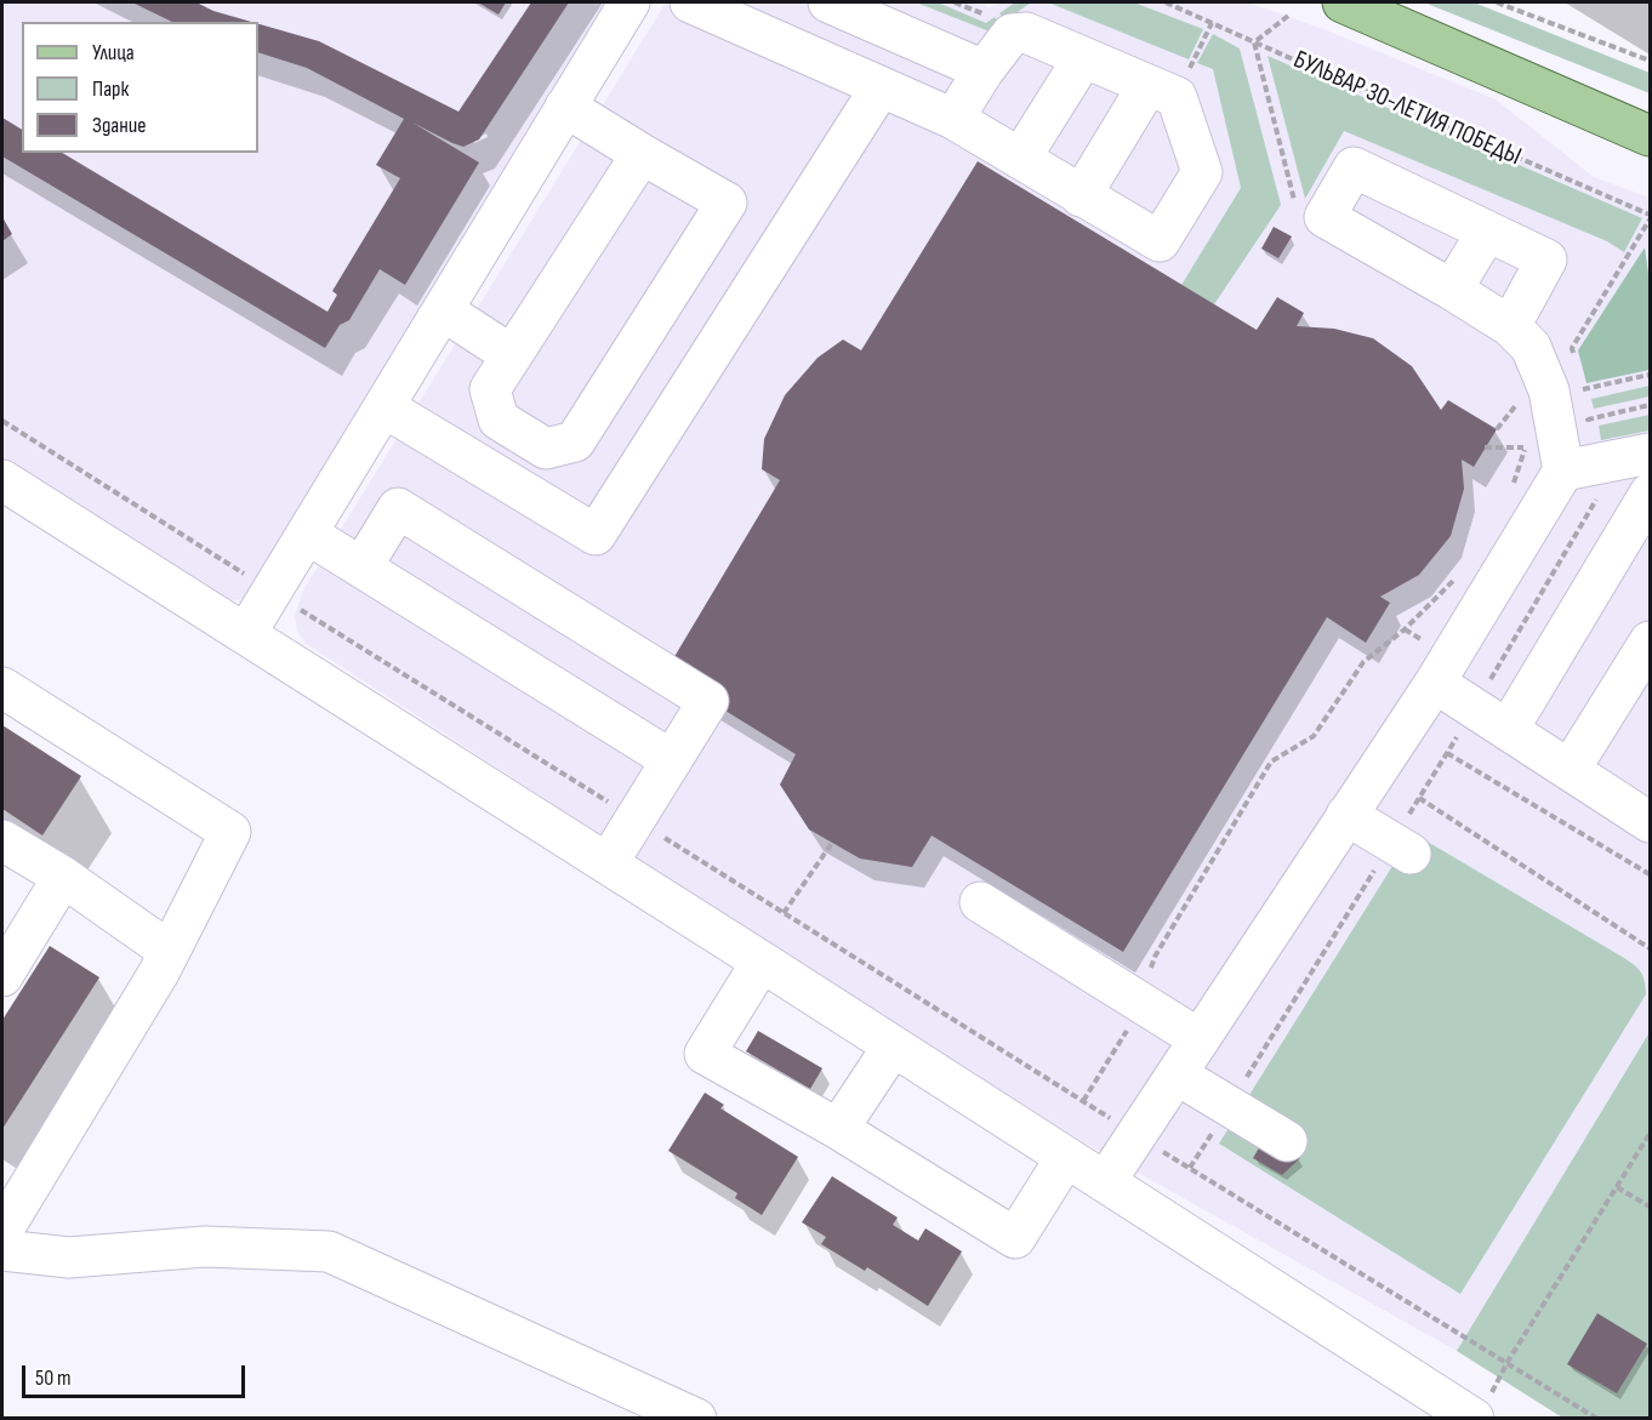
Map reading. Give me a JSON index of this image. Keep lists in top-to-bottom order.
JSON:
{
  "streets": {
    "path": ["БУЛЬВАР 30-ЛЕТИЯ ПОБЕДЫ"]
  },
  "legend": ["Улица", "Парк", "Здание"],
  "scale_bar": "50 m"
}
